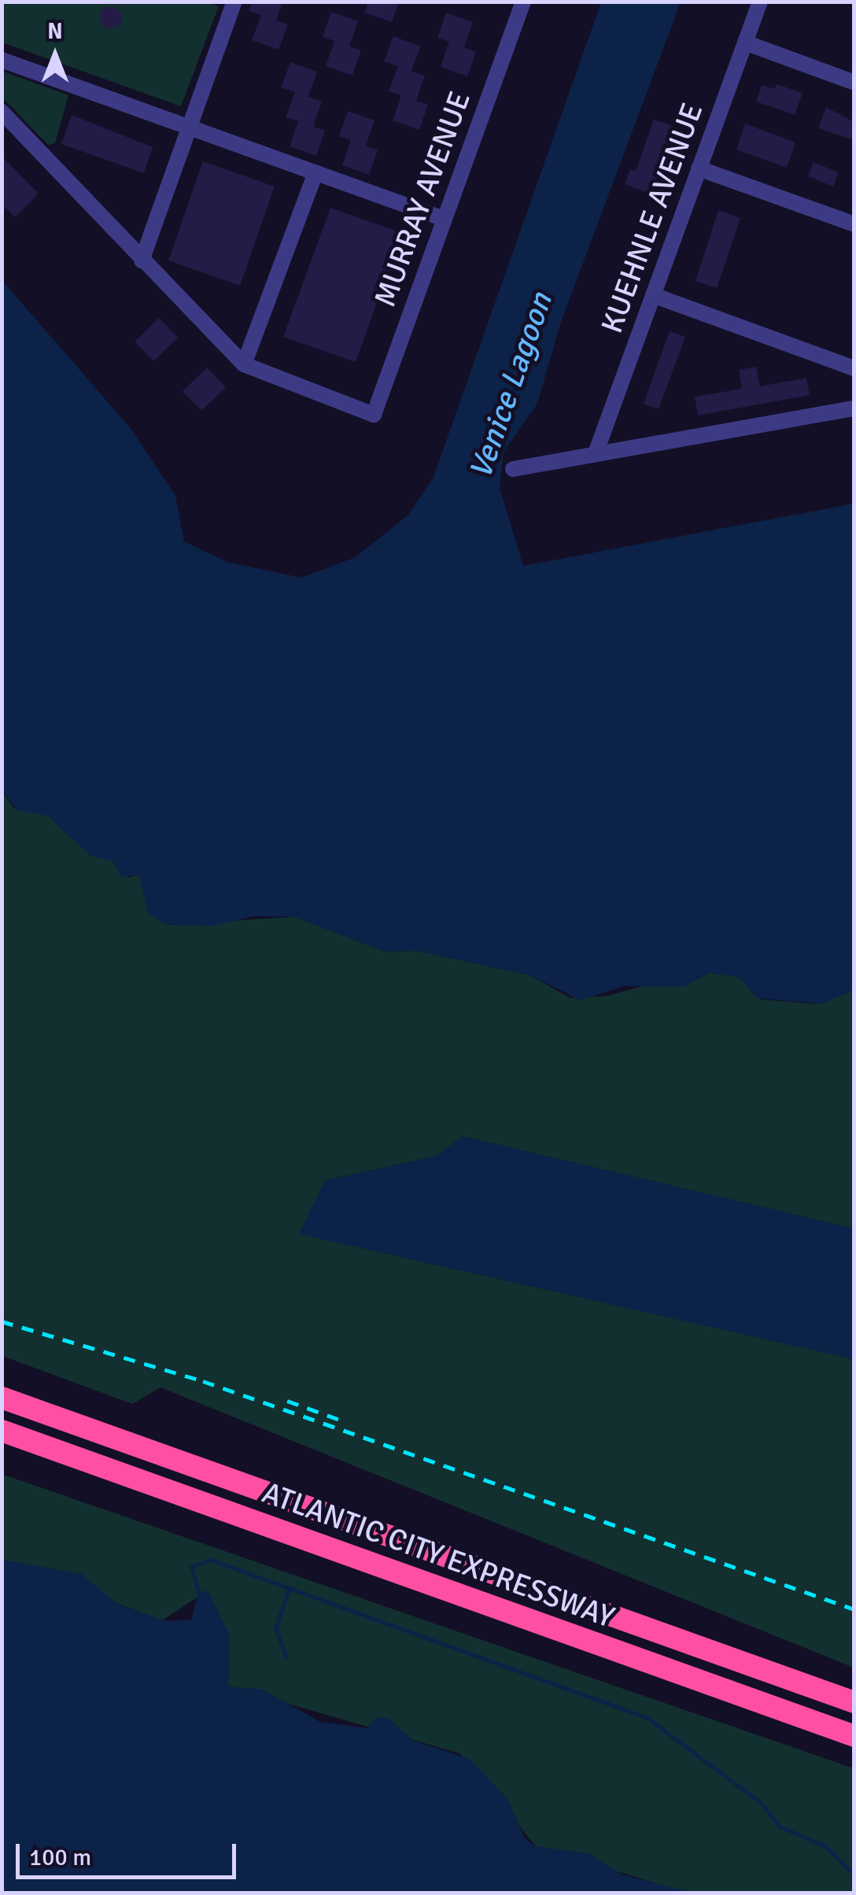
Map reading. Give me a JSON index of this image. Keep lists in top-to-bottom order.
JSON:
{
  "streets": {
    "highway": ["ATLANTIC CITY EXPRESSWAY"],
    "street": ["MURRAY AVENUE", "KUEHNLE AVENUE"]
  },
  "water": ["Venice Lagoon"],
  "scale_bar": "100 m",
  "north": "top"
}
